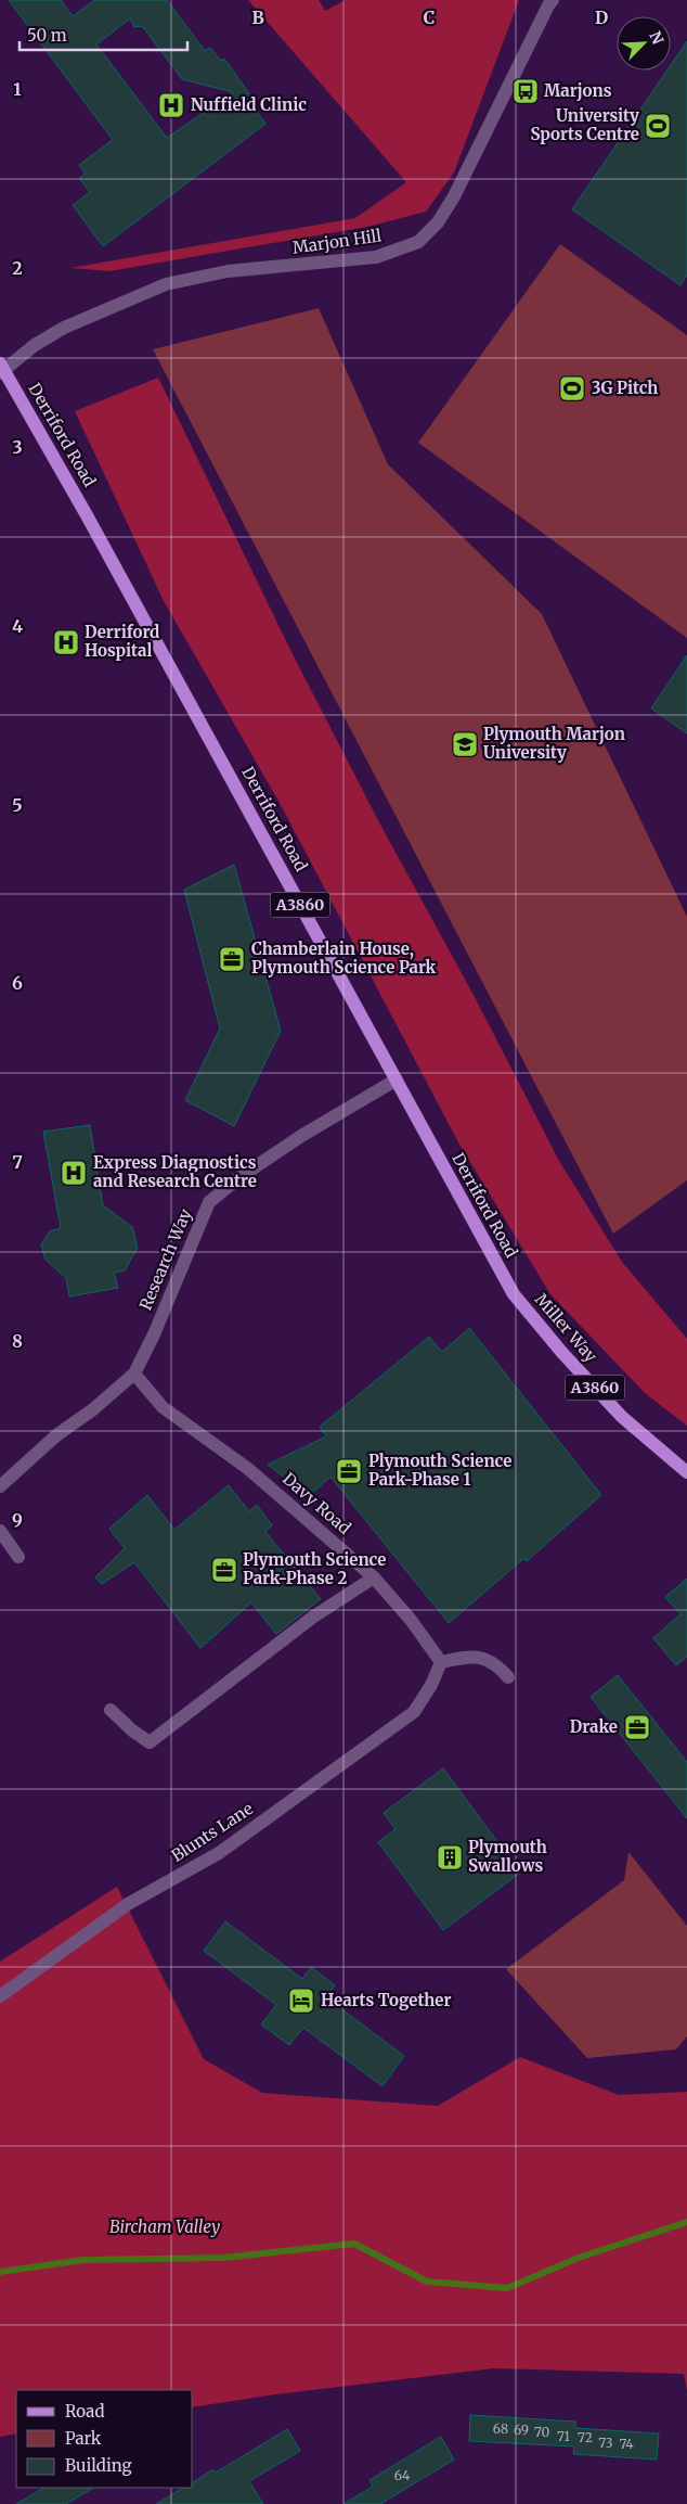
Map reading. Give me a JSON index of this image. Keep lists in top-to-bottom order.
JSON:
{
  "streets": {
    "main road": ["Derriford Road", "A3860", "Miller Way"],
    "street": [
      "Marjon Hill",
      "Research Way",
      "Davy Road",
      "Blunts Lane"
    ]
  },
  "crossings": [
    ["Marjon Hill", "Derriford Road"],
    ["Derriford Road", "Research Way"],
    ["Derriford Road", "Miller Way"],
    ["Research Way", "Davy Road"],
    ["Davy Road", "Blunts Lane"]
  ],
  "parks": ["Bircham Valley"],
  "places": {
    "bus stop": ["Marjons"],
    "hospital": ["Nuffield Clinic", "Derriford Hospital", "Express Diagnostics and Research Centre"],
    "sports": ["University Sports Centre", "3G Pitch"],
    "school or university": ["Plymouth Marjon University"],
    "office": [
      "Chamberlain House, Plymouth Science Park",
      "Plymouth Science Park-Phase 1",
      "Plymouth Science Park-Phase 2",
      "Drake"
    ],
    "building": ["Plymouth Swallows"],
    "hotel": ["Hearts Together"]
  },
  "house_numbers": [
    "68",
    "69",
    "70",
    "71",
    "72",
    "73",
    "74",
    "64"
  ],
  "legend": ["Road", "Park", "Building"],
  "scale_bar": "50 m",
  "north": "top right",
  "grid": {
    "columns": ["B", "C", "D"],
    "rows": [
      "1",
      "2",
      "3",
      "4",
      "5",
      "6",
      "7",
      "8",
      "9"
    ]
  }
}
